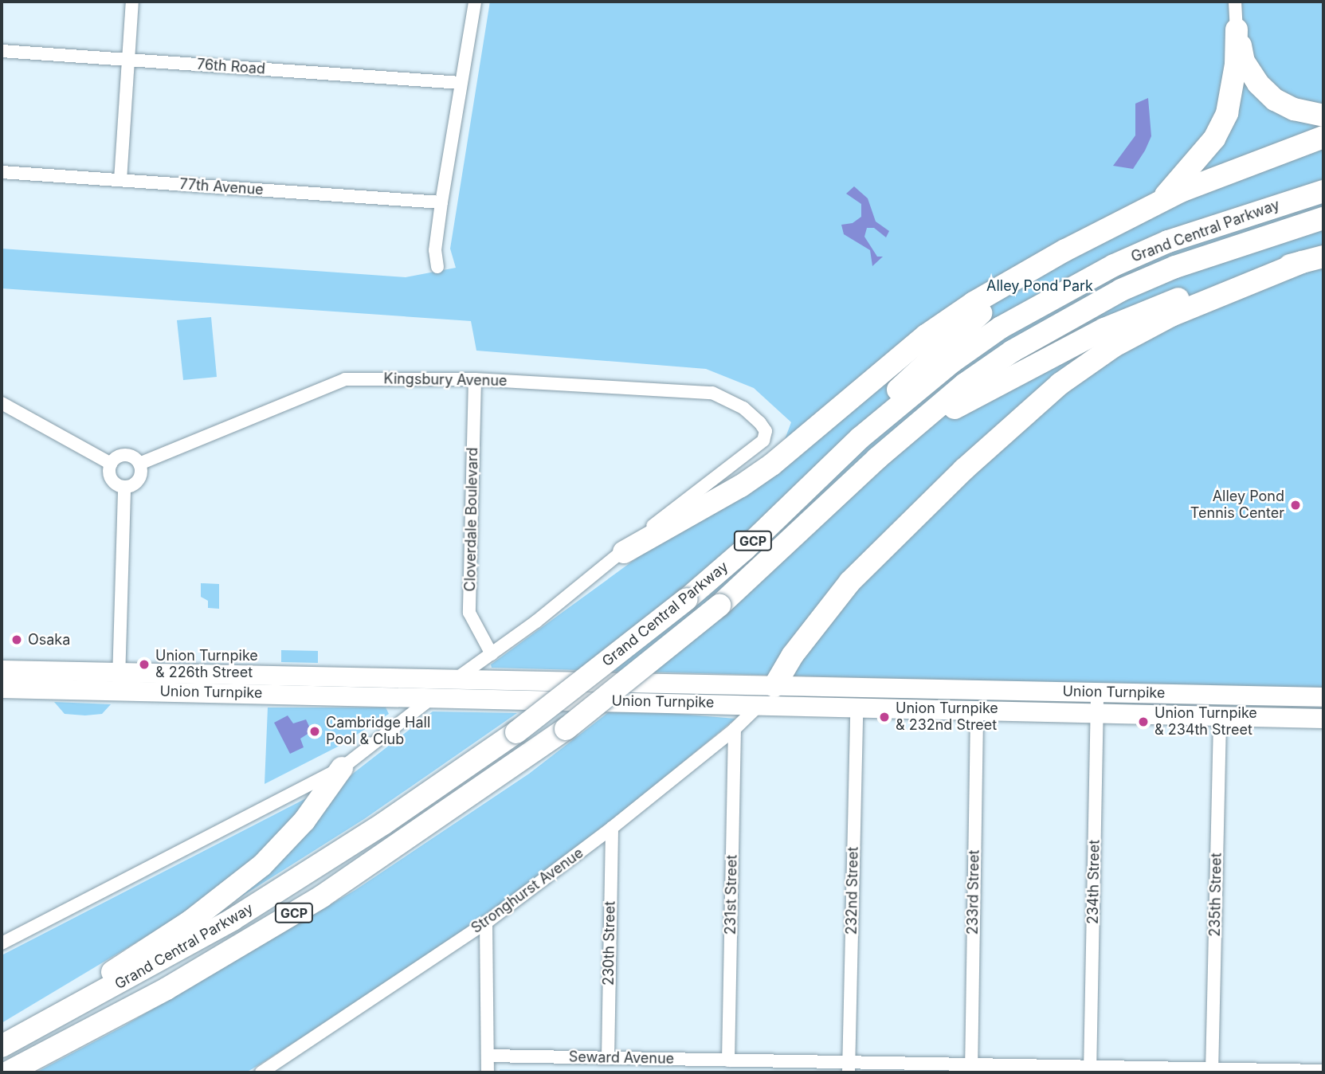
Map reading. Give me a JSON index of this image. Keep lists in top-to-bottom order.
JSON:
{
  "streets": {
    "highway": ["Grand Central Parkway", "GCP"],
    "main road": ["Union Turnpike"],
    "street": [
      "76th Road",
      "77th Avenue",
      "Kingsbury Avenue",
      "Cloverdale Boulevard",
      "234th Street",
      "Stronghurst Avenue",
      "232nd Street",
      "233rd Street",
      "231st Street",
      "235th Street",
      "230th Street",
      "Seward Avenue"
    ]
  },
  "crossings": [
    ["Kingsbury Avenue", "Cloverdale Boulevard"],
    ["Union Turnpike", "234th Street"],
    ["Union Turnpike", "Stronghurst Avenue"],
    ["Union Turnpike", "232nd Street"],
    ["Union Turnpike", "233rd Street"],
    ["Union Turnpike", "235th Street"],
    ["234th Street", "Seward Avenue"],
    ["Stronghurst Avenue", "231st Street"],
    ["Stronghurst Avenue", "230th Street"],
    ["232nd Street", "Seward Avenue"],
    ["233rd Street", "Seward Avenue"],
    ["231st Street", "Seward Avenue"],
    ["235th Street", "Seward Avenue"],
    ["230th Street", "Seward Avenue"]
  ],
  "parks": ["Alley Pond Park"],
  "places": [
    "Alley Pond Tennis Center",
    "Osaka",
    "Union Turnpike & 226th Street",
    "Union Turnpike & 232nd Street",
    "Union Turnpike & 234th Street",
    "Cambridge Hall Pool & Club"
  ]
}
